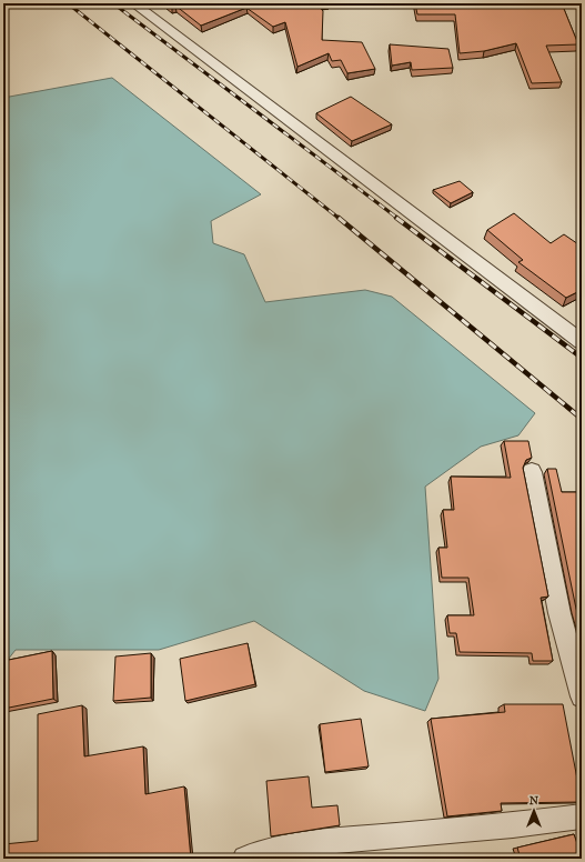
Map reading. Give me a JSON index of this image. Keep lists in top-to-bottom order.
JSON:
{
  "north": "top"
}
